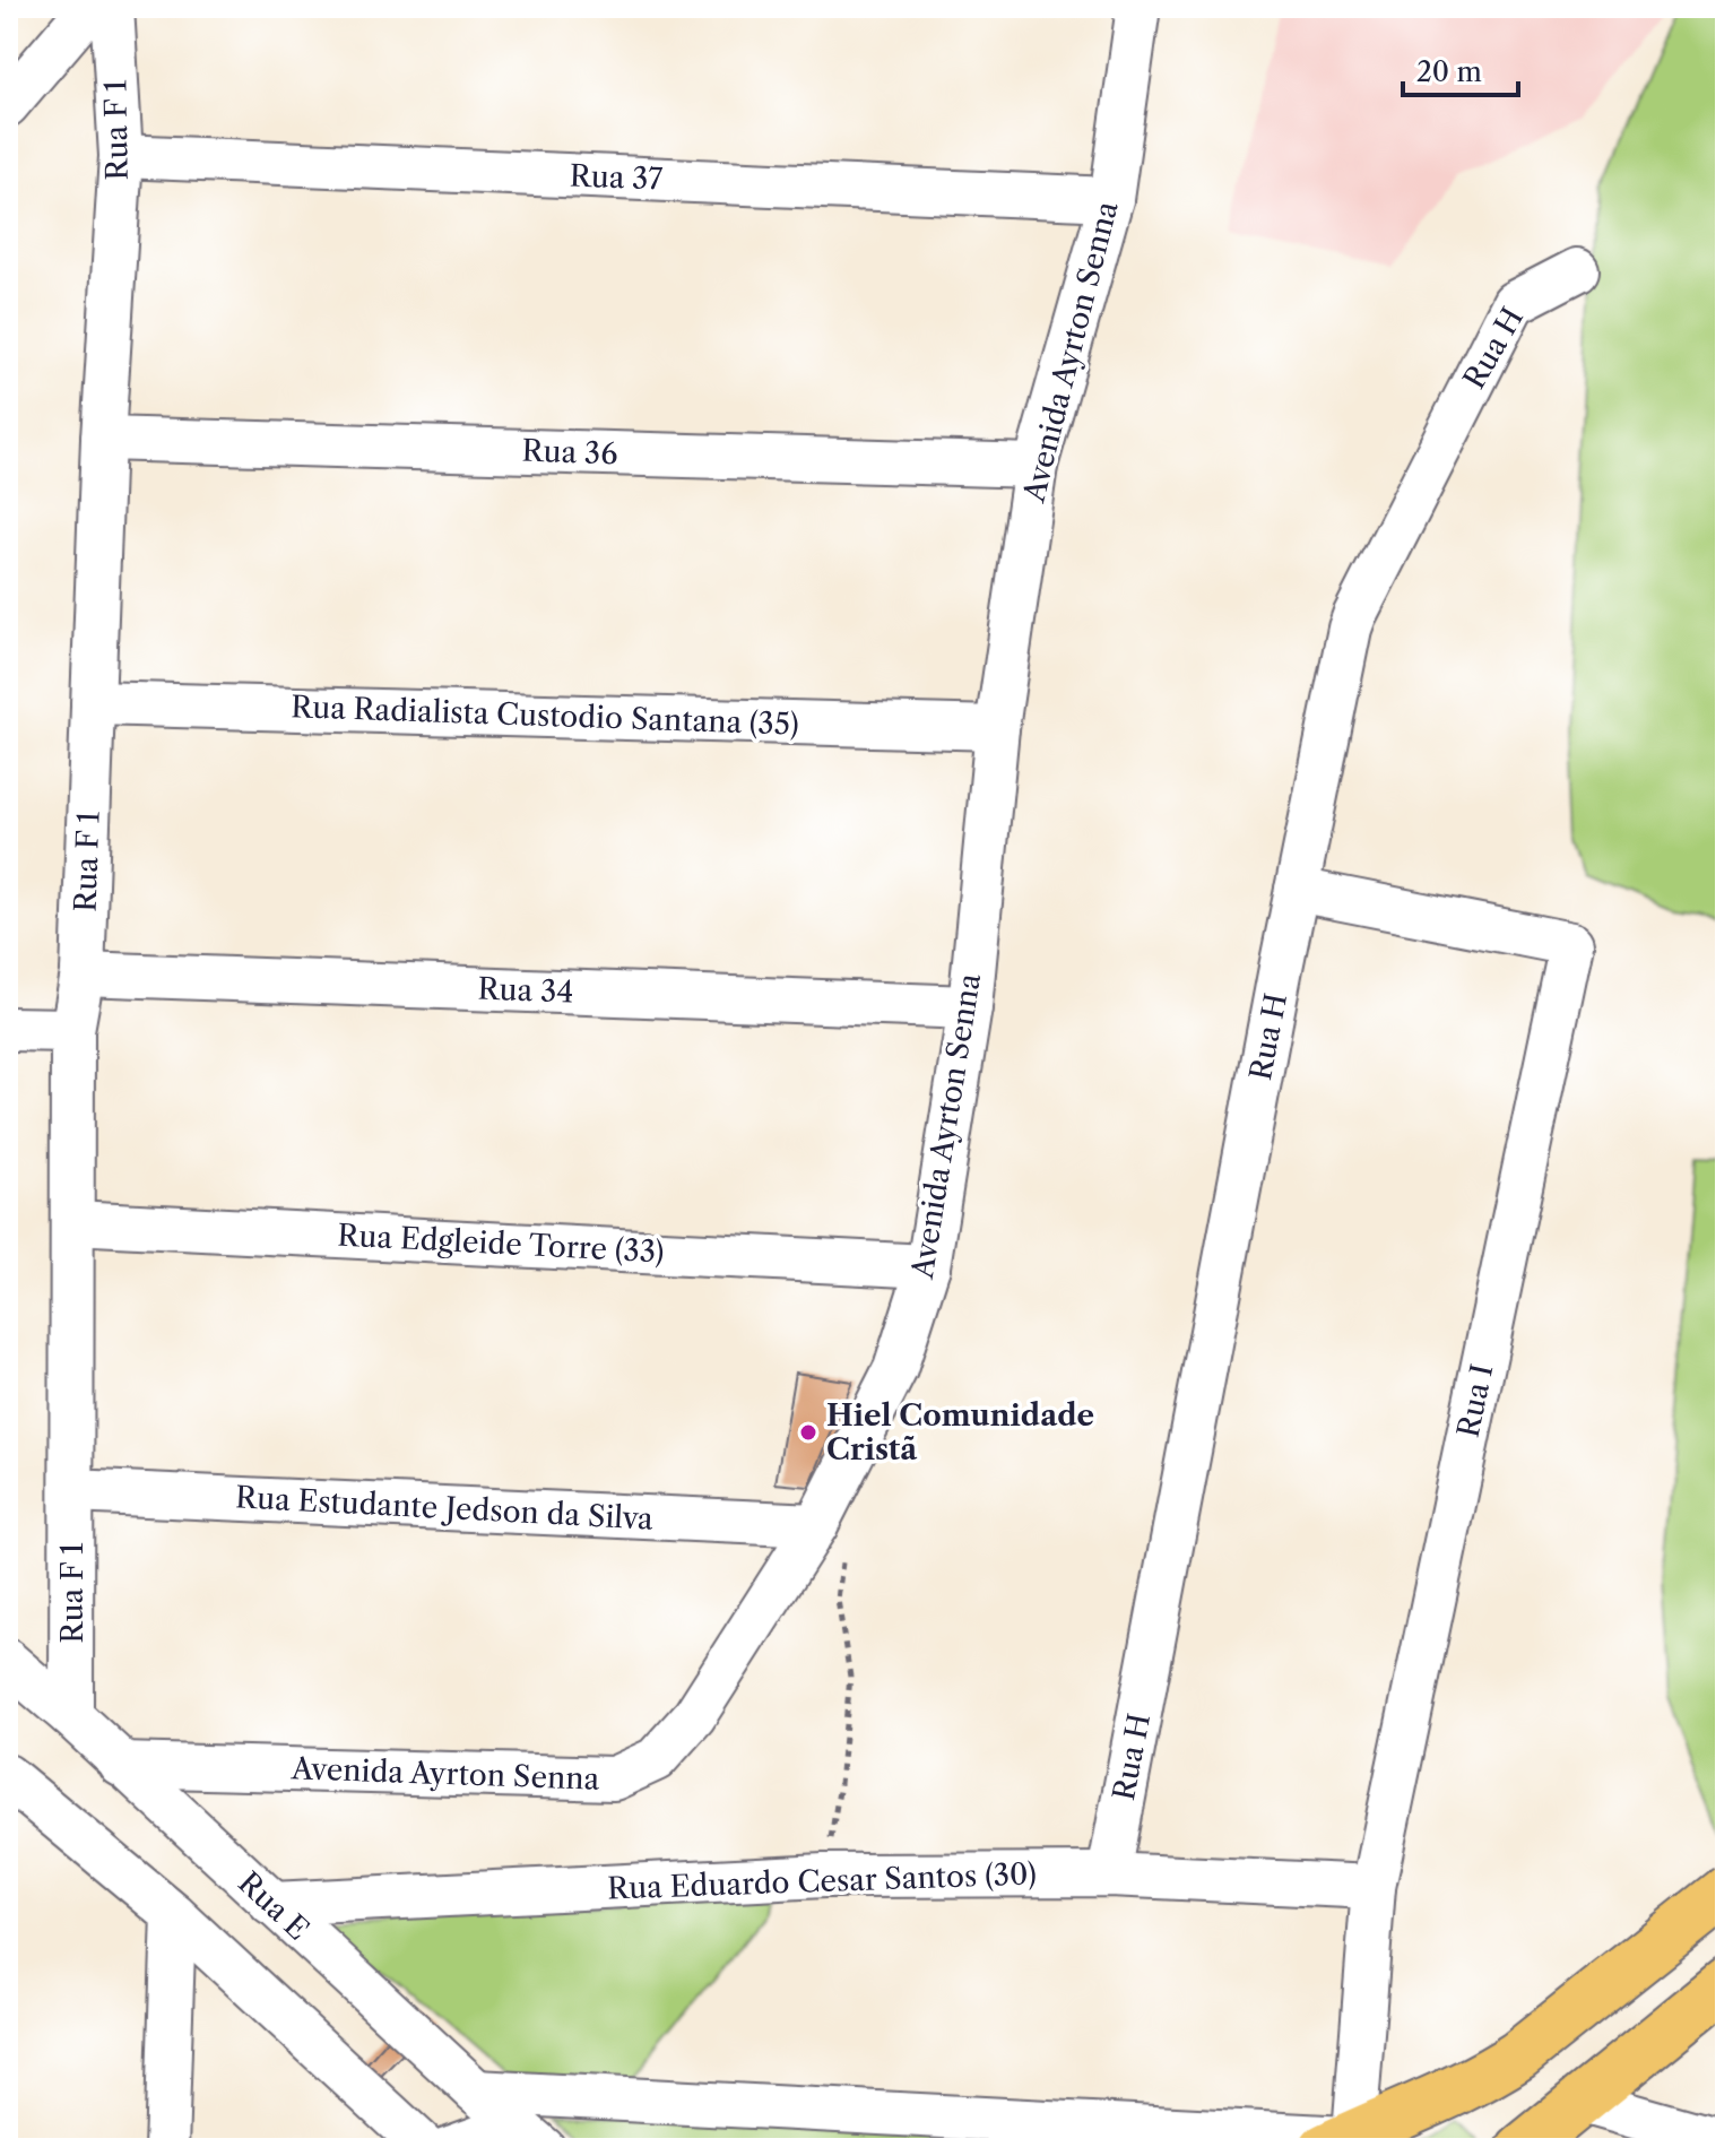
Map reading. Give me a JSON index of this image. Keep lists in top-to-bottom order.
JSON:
{
  "streets": {
    "street": [
      "Rua F 1",
      "Rua 37",
      "Rua H",
      "Avenida Ayrton Senna",
      "Rua 36",
      "Rua Radialista Custodio Santana (35)",
      "Rua 34",
      "Rua Edgleide Torre (33)",
      "Rua I",
      "Rua Estudante Jedson da Silva",
      "Rua Eduardo Cesar Santos (30)",
      "Rua E"
    ]
  },
  "crossings": [
    ["Rua F 1", "Rua 37"],
    ["Rua F 1", "Rua 36"],
    ["Rua F 1", "Rua Radialista Custodio Santana (35)"],
    ["Rua F 1", "Rua 34"],
    ["Rua F 1", "Rua Edgleide Torre (33)"],
    ["Rua F 1", "Rua Estudante Jedson da Silva"],
    ["Rua F 1", "Rua E"],
    ["Rua 37", "Avenida Ayrton Senna"],
    ["Rua H", "Rua I"],
    ["Rua H", "Rua Eduardo Cesar Santos (30)"],
    ["Avenida Ayrton Senna", "Rua 36"],
    ["Avenida Ayrton Senna", "Rua Radialista Custodio Santana (35)"],
    ["Avenida Ayrton Senna", "Rua 34"],
    ["Avenida Ayrton Senna", "Rua Edgleide Torre (33)"],
    ["Avenida Ayrton Senna", "Rua Estudante Jedson da Silva"],
    ["Avenida Ayrton Senna", "Rua E"],
    ["Rua I", "Rua Eduardo Cesar Santos (30)"],
    ["Rua Eduardo Cesar Santos (30)", "Rua E"]
  ],
  "places": ["Hiel Comunidade Cristã"],
  "scale_bar": "20 m"
}
